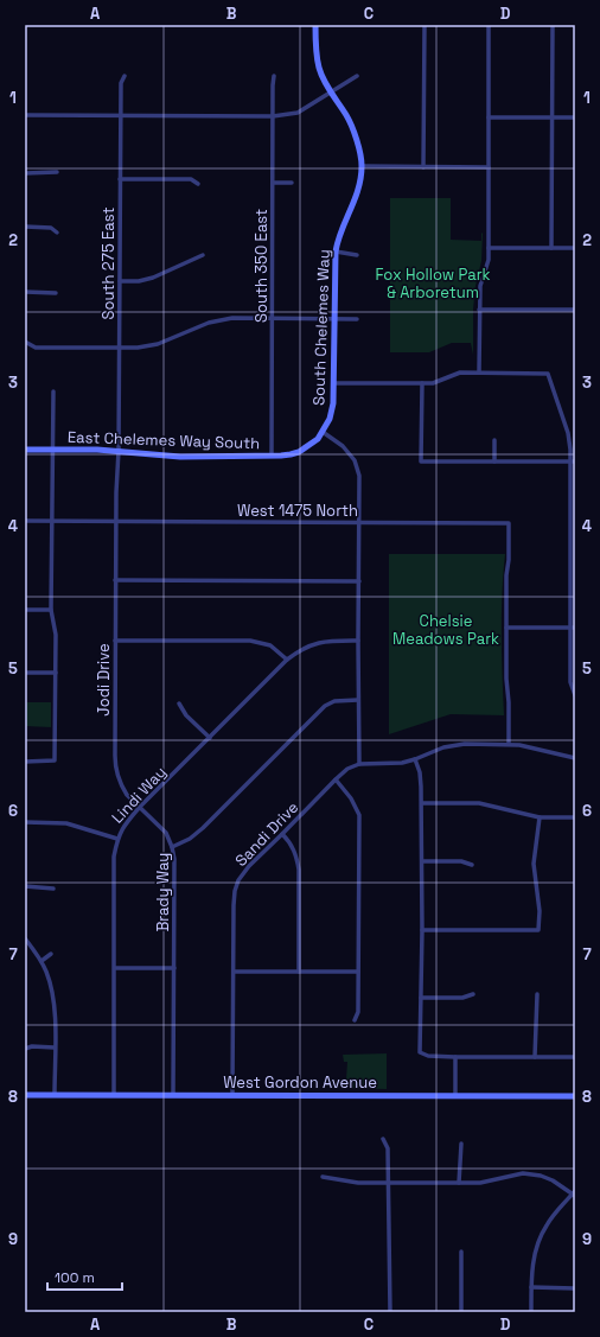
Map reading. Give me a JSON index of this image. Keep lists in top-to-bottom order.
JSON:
{
  "streets": {
    "street": [
      "South 275 East",
      "South 350 East",
      "South Chelemes Way",
      "East Chelemes Way South",
      "West 1475 North",
      "Jodi Drive",
      "Lindi Way",
      "Sandi Drive",
      "Brady Way",
      "West Gordon Avenue"
    ]
  },
  "crossings": [
    ["South 275 East", "East Chelemes Way South"],
    ["South 275 East", "Jodi Drive"],
    ["South 350 East", "East Chelemes Way South"],
    ["South Chelemes Way", "East Chelemes Way South"],
    ["West 1475 North", "Jodi Drive"],
    ["Jodi Drive", "Lindi Way"],
    ["Jodi Drive", "Brady Way"],
    ["Lindi Way", "West Gordon Avenue"],
    ["Sandi Drive", "West Gordon Avenue"],
    ["Brady Way", "West Gordon Avenue"]
  ],
  "parks": ["Fox Hollow Park & Arboretum", "Chelsie Meadows Park"],
  "scale_bar": "100 m",
  "grid": {
    "columns": [
      "A",
      "B",
      "C",
      "D"
    ],
    "rows": [
      "1",
      "2",
      "3",
      "4",
      "5",
      "6",
      "7",
      "8",
      "9"
    ]
  }
}
